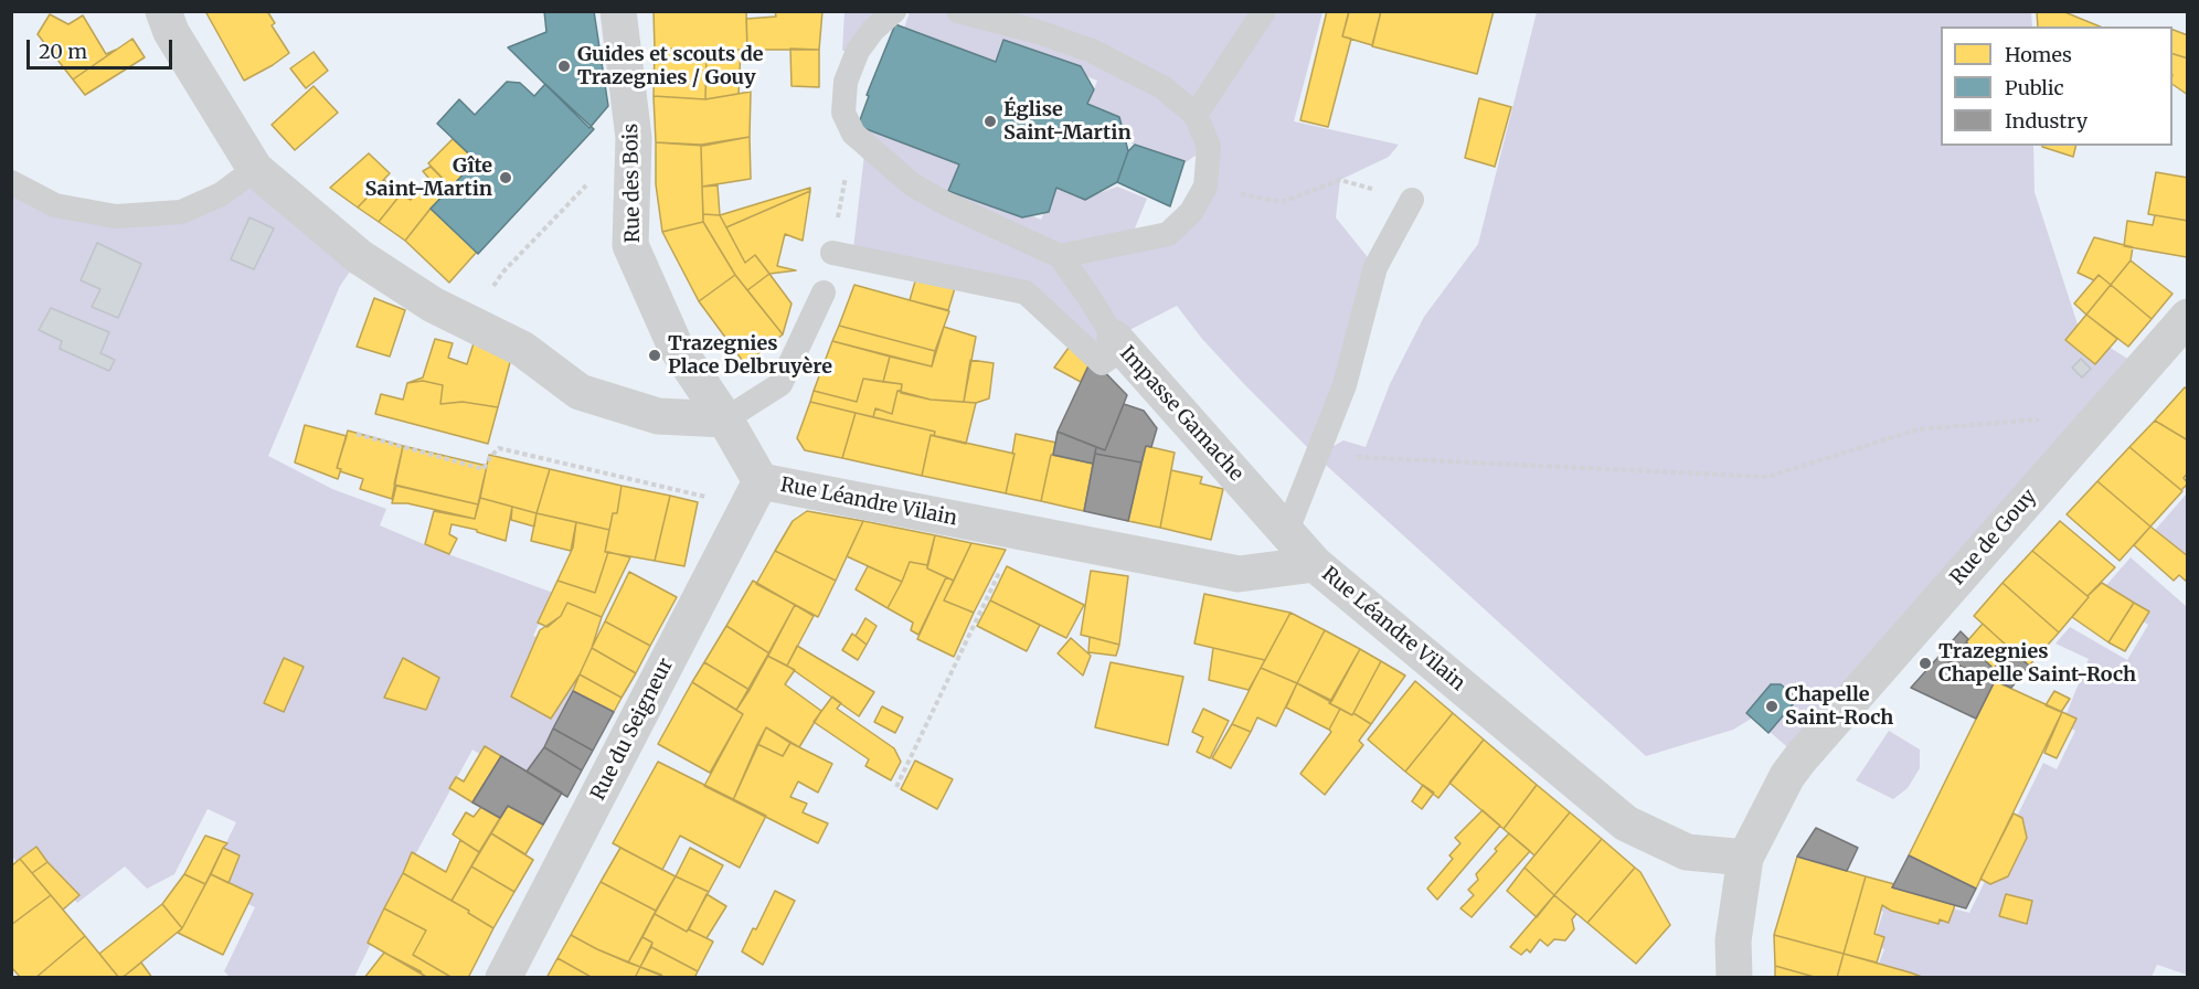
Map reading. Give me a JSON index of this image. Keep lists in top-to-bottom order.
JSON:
{
  "streets": {
    "street": [
      "Rue des Bois",
      "Impasse Gamache",
      "Rue Léandre Vilain",
      "Rue de Gouy",
      "Rue du Seigneur"
    ]
  },
  "crossings": [
    ["Rue des Bois", "Rue Léandre Vilain"],
    ["Rue des Bois", "Rue du Seigneur"],
    ["Impasse Gamache", "Rue Léandre Vilain"],
    ["Rue Léandre Vilain", "Rue de Gouy"],
    ["Rue Léandre Vilain", "Rue du Seigneur"]
  ],
  "places": [
    "Guides et scouts de Trazegnies / Gouy",
    "Église Saint-Martin",
    "Gîte Saint-Martin",
    "Trazegnies Place Delbruyère",
    "Trazegnies Chapelle Saint-Roch",
    "Chapelle Saint-Roch"
  ],
  "legend": ["Homes", "Public", "Industry"],
  "scale_bar": "20 m"
}
